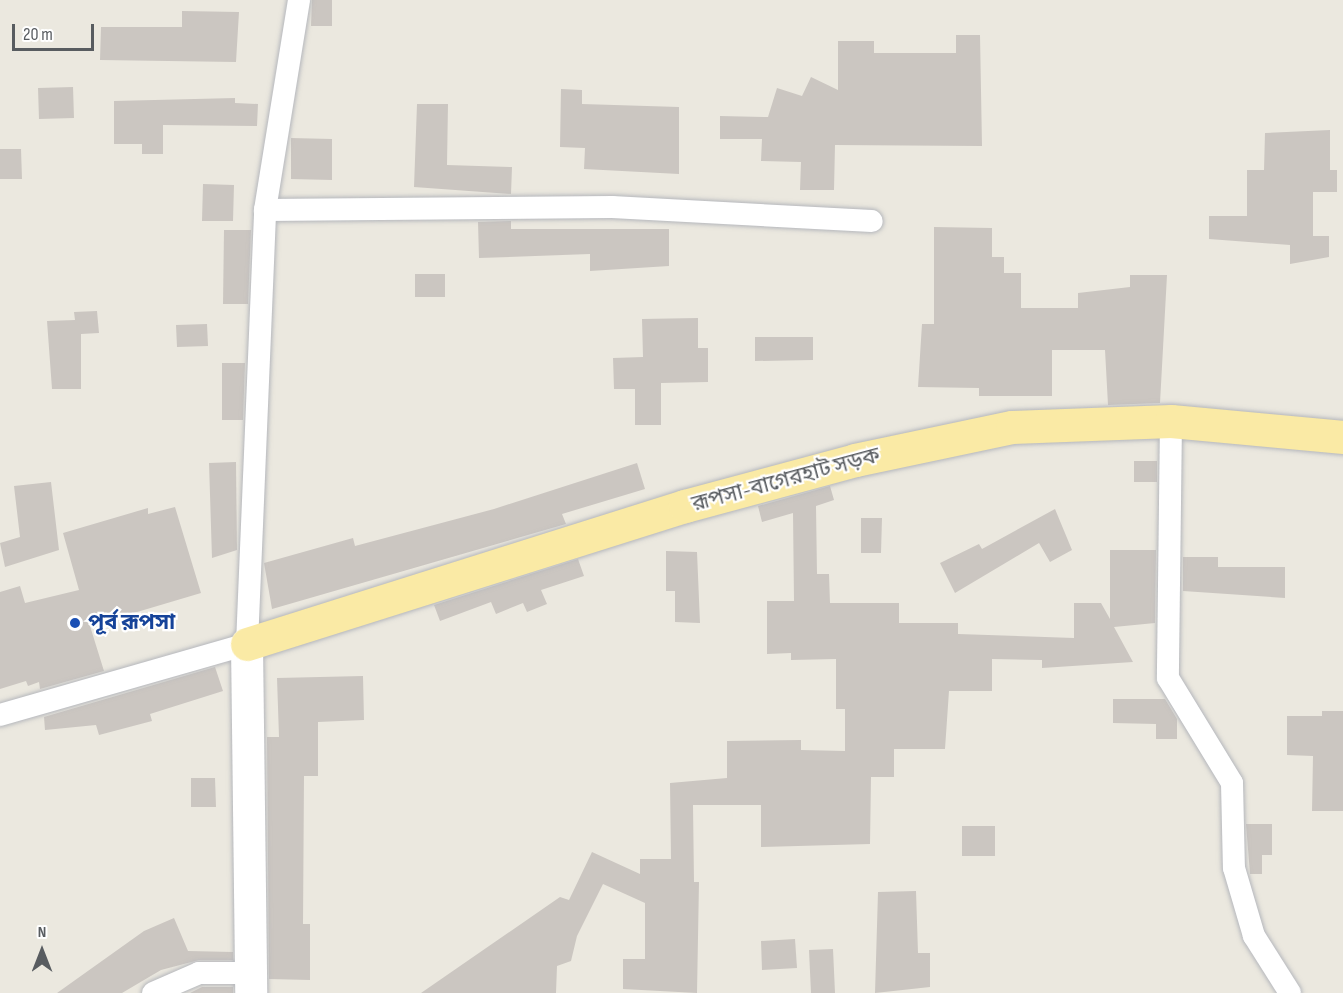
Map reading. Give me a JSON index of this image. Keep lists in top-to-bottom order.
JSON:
{
  "streets": {
    "main road": ["রূপসা-বাগেরহাট সড়ক"]
  },
  "places": ["পূর্ব রূপসা"],
  "scale_bar": "20 m",
  "north": "top"
}
